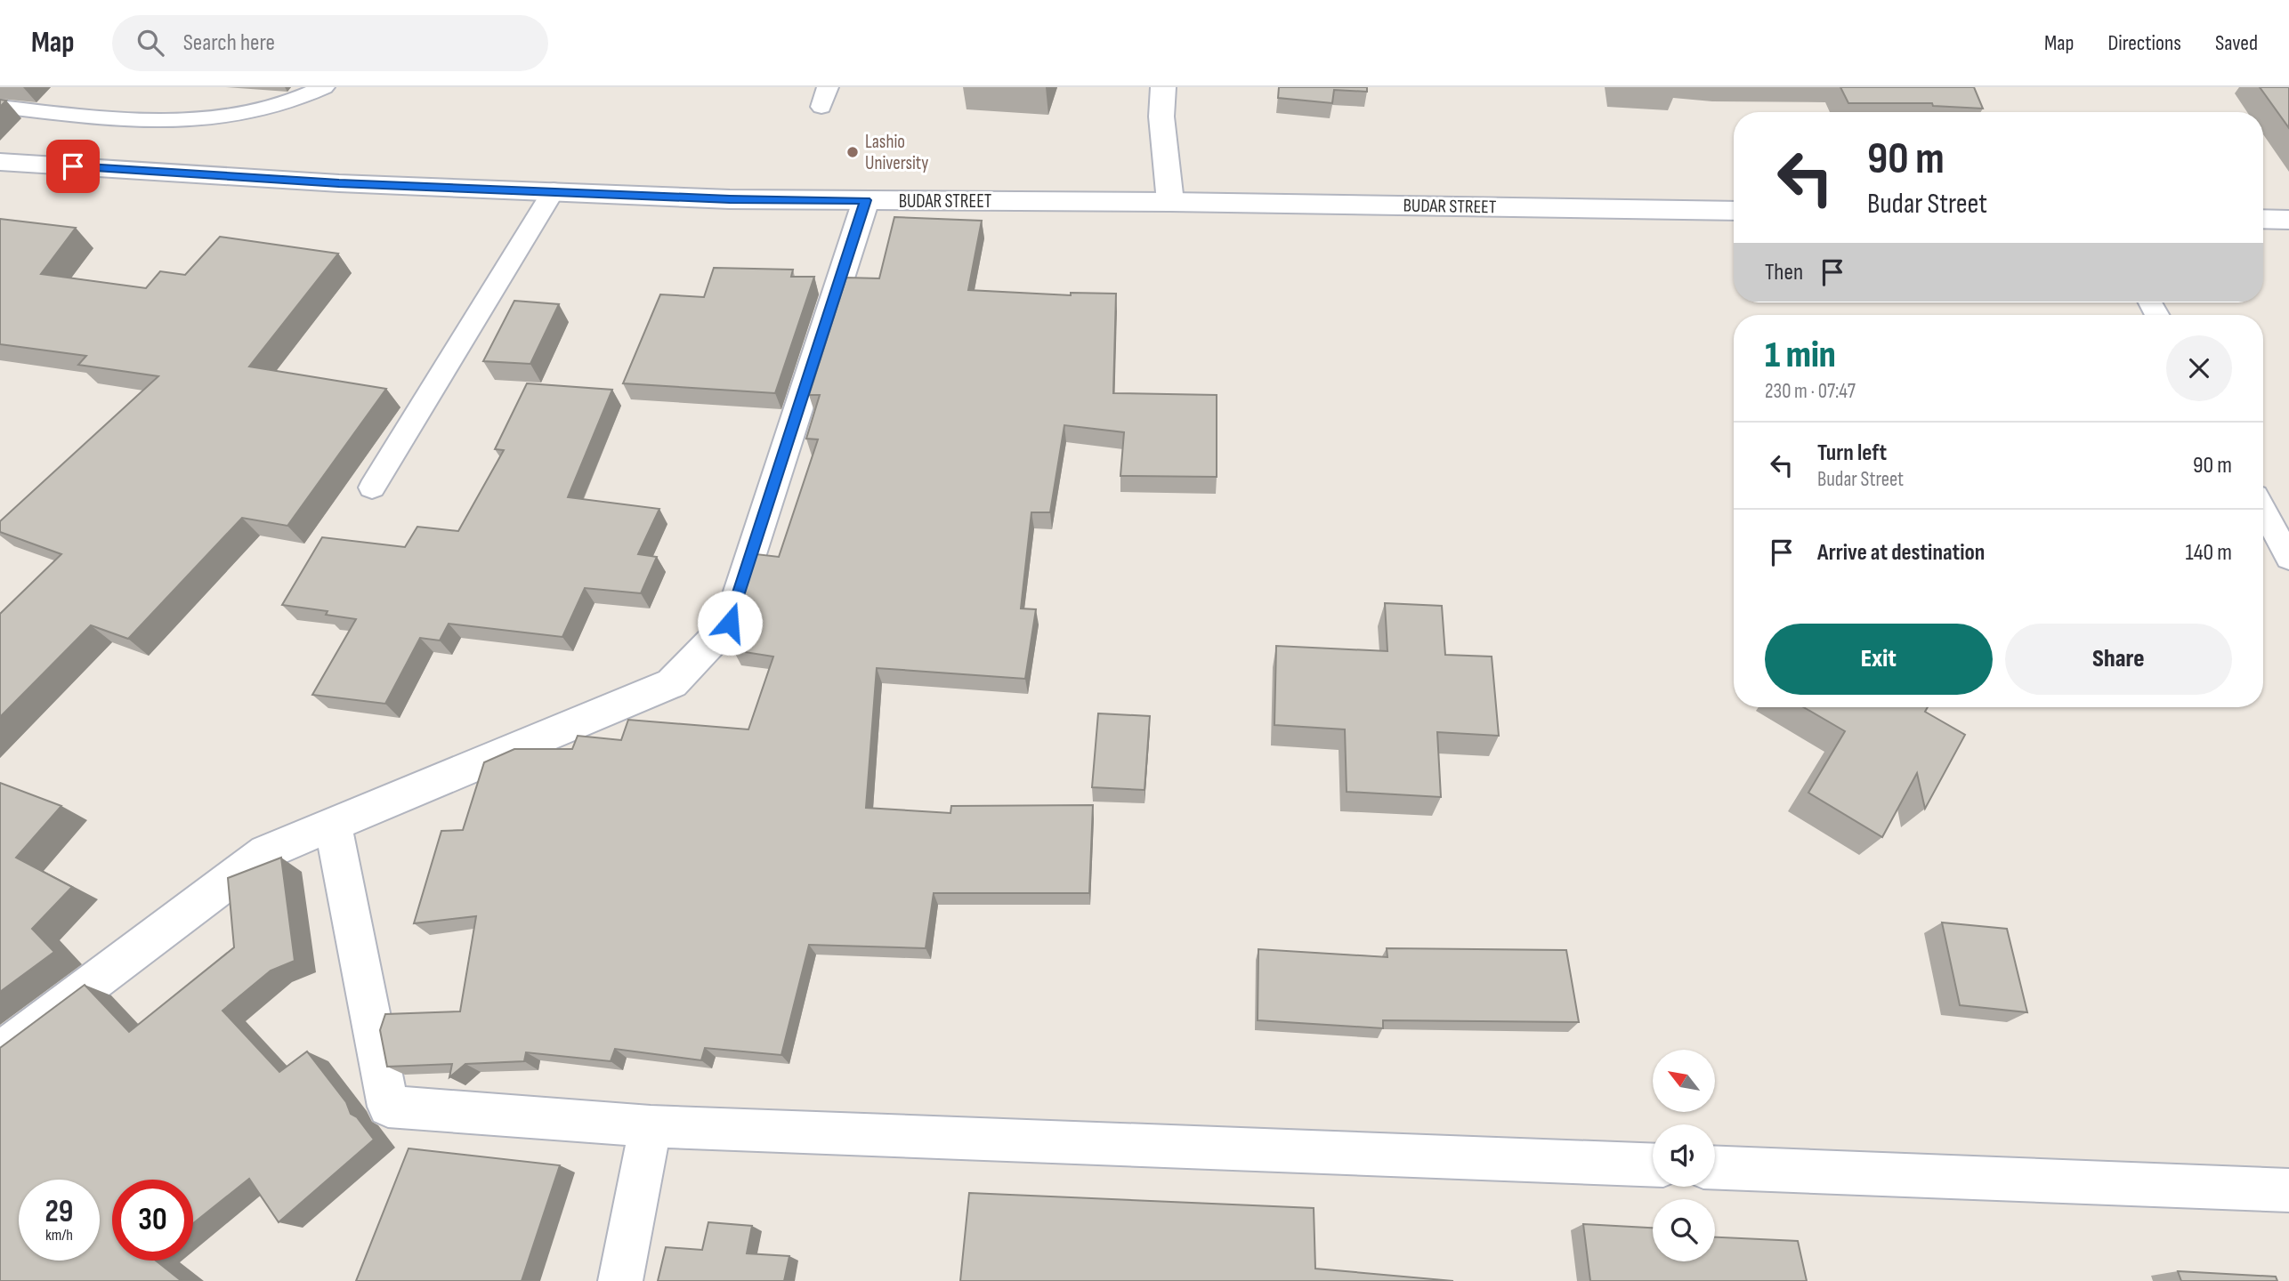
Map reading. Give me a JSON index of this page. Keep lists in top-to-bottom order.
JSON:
{
  "streets": {
    "street": ["BUDAR STREET"]
  },
  "places": ["Lashio University"],
  "north": "top left",
  "page": {
    "header": "Map",
    "search": "Search here",
    "nav": ["Map", "Directions", "Saved"],
    "turn": ["90 m", "Budar Street"],
    "then": "Then",
    "heading": ["1 min", "230 m · 07:47"],
    "list": [
      {
        "name": "Turn left",
        "note": "Budar Street",
        "value": "90 m"
      },
      {
        "name": "Arrive at destination",
        "value": "140 m"
      }
    ],
    "buttons": ["Exit", "Share"],
    "speed": "29 km/h",
    "limit": "30"
  }
}
